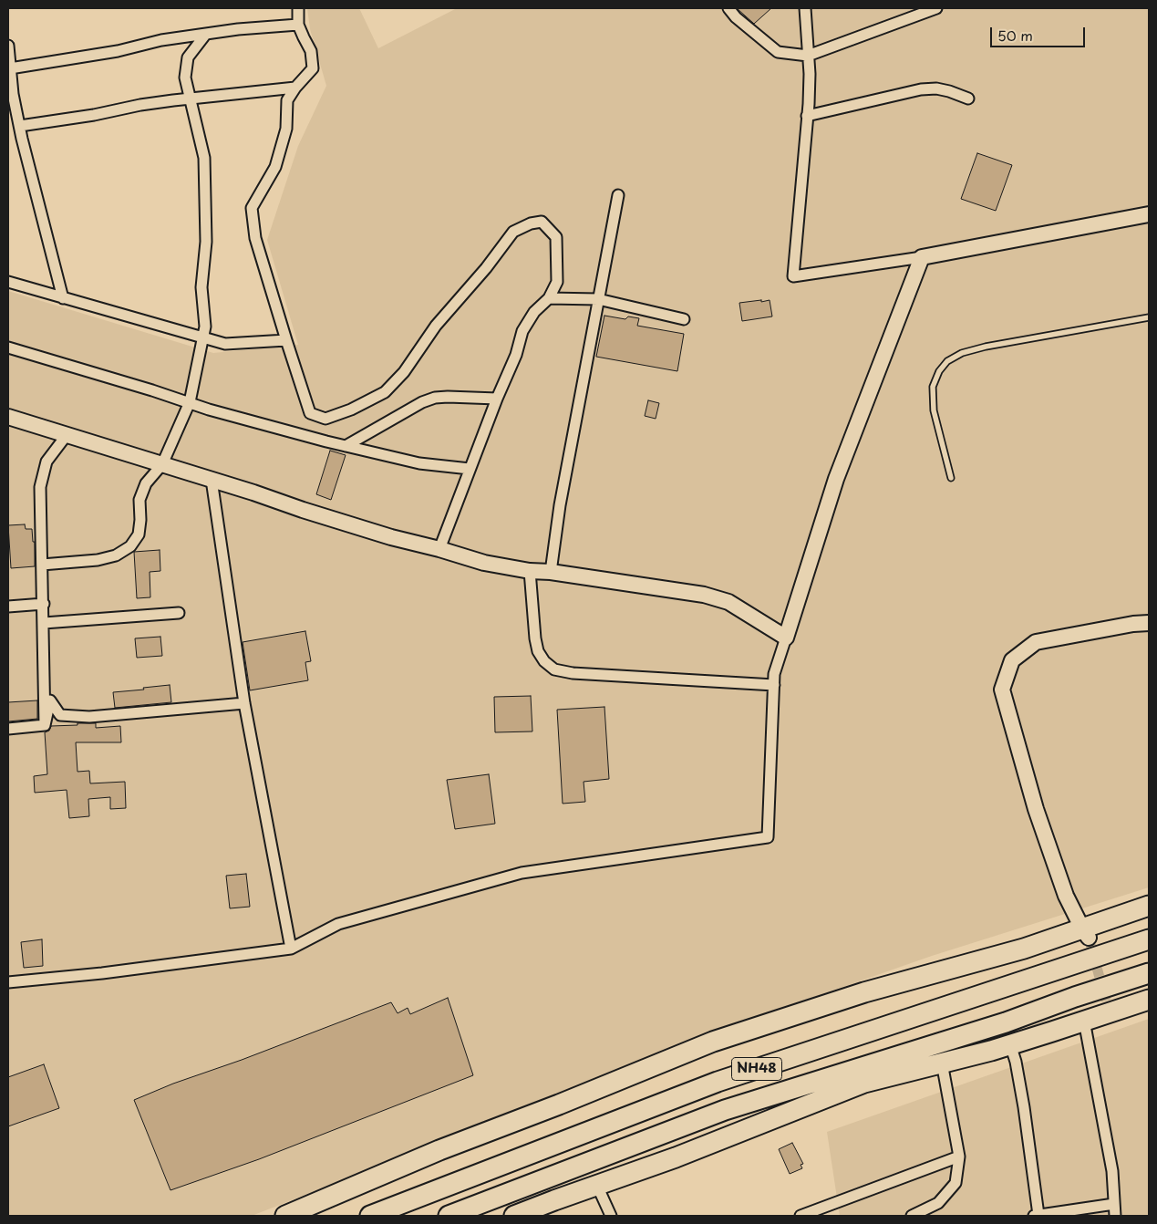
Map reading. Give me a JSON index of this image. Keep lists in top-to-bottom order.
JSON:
{
  "streets": {
    "highway": ["NH48"]
  },
  "scale_bar": "50 m"
}
